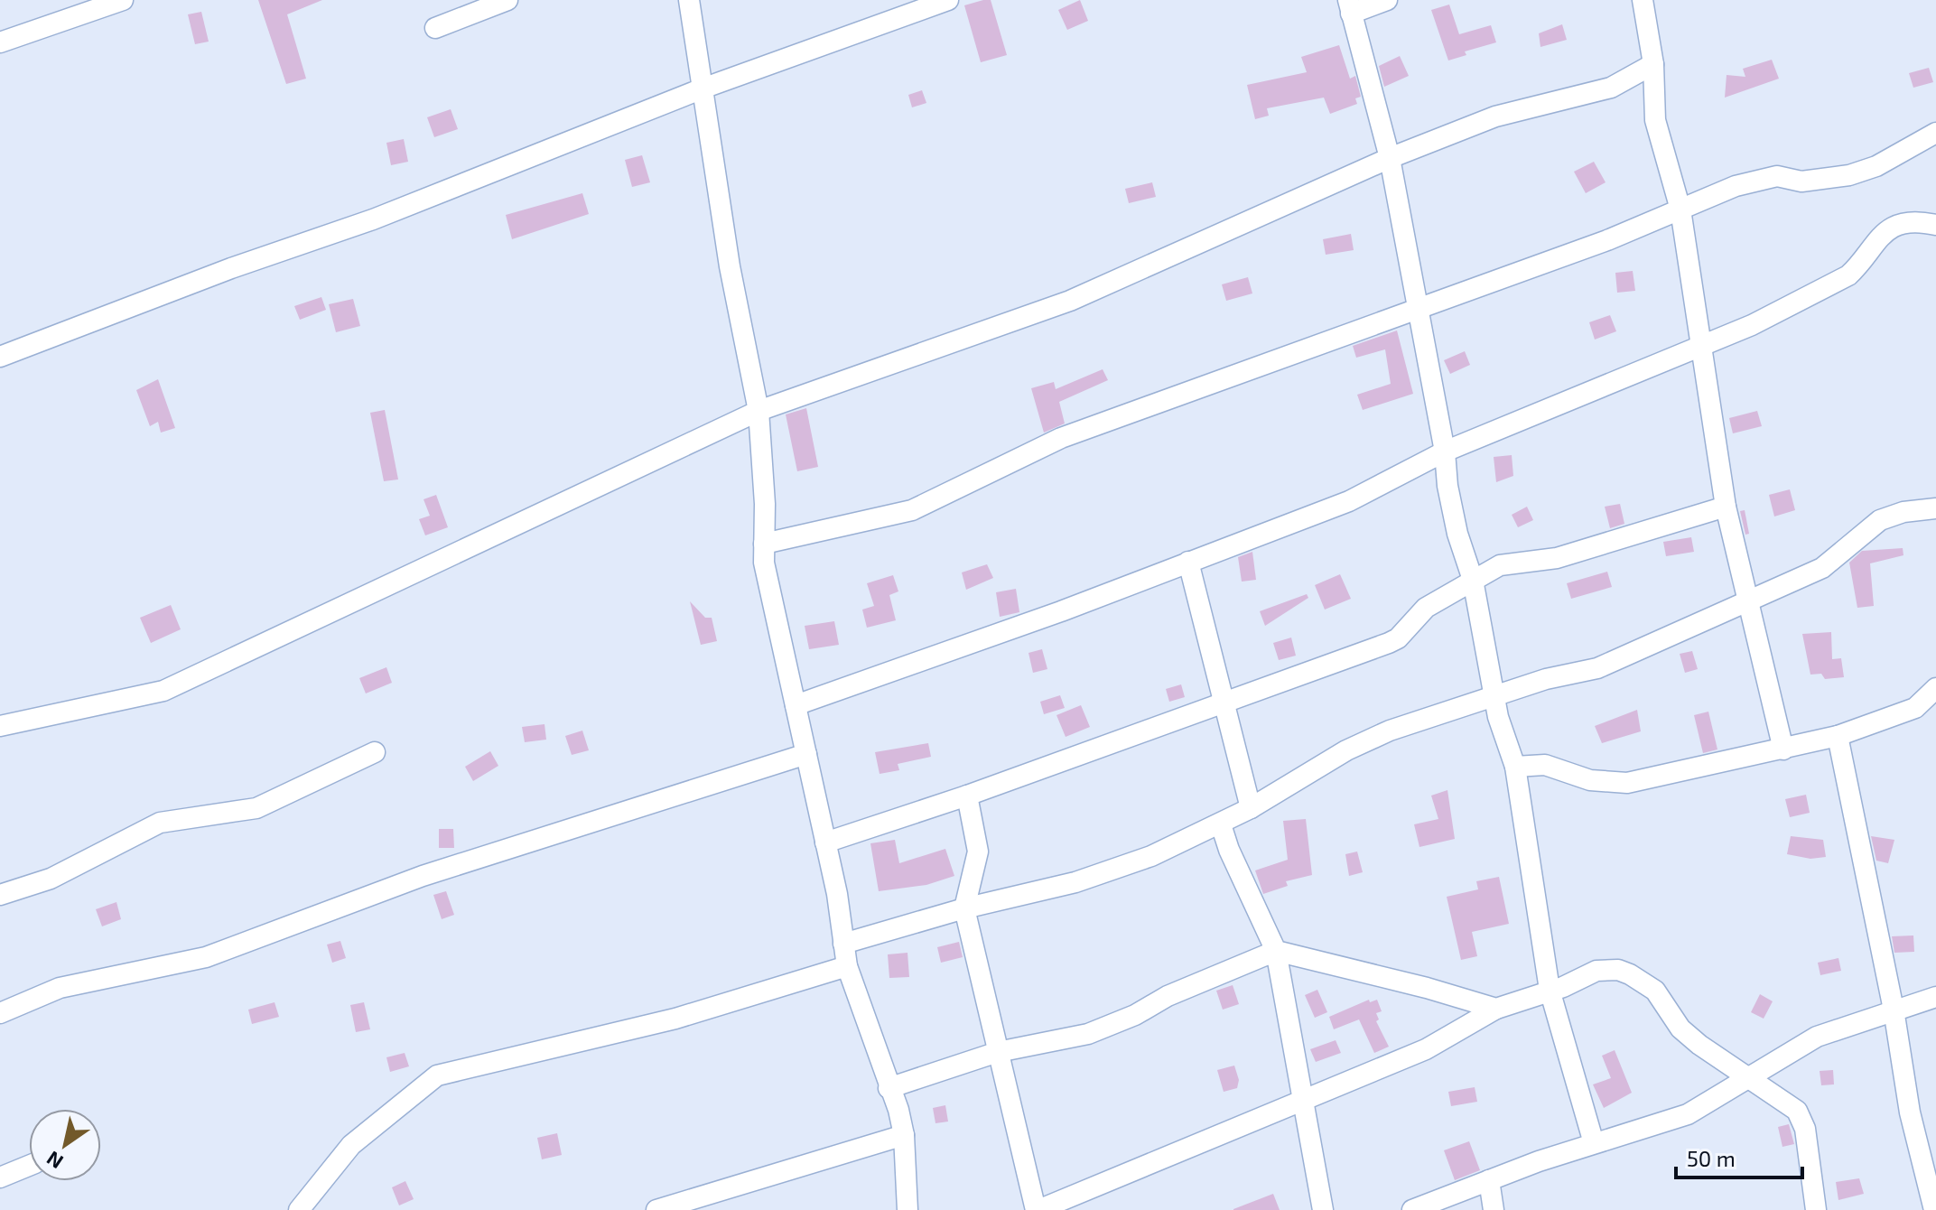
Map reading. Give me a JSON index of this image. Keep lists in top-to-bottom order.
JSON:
{
  "scale_bar": "50 m",
  "north": "bottom left"
}
